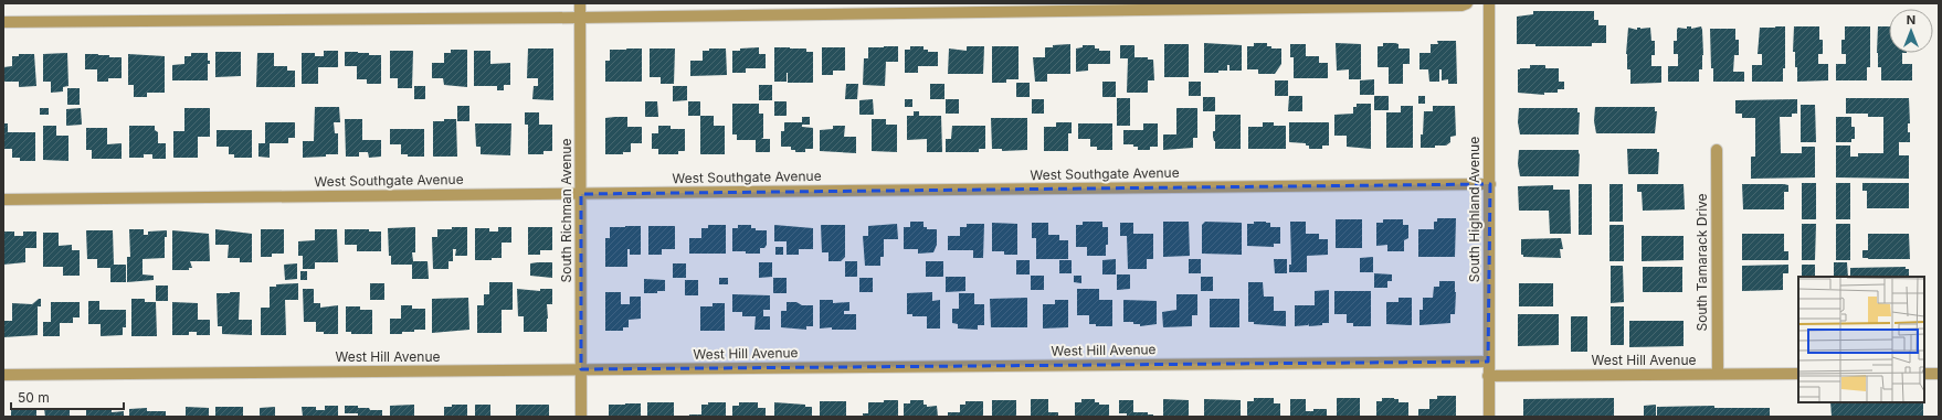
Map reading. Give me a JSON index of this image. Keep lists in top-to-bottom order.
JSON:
{
  "streets": {
    "street": [
      "West Southgate Avenue",
      "South Highland Avenue",
      "South Richman Avenue",
      "South Tamarack Drive",
      "West Hill Avenue"
    ]
  },
  "crossings": [
    ["West Southgate Avenue", "South Highland Avenue"],
    ["West Southgate Avenue", "South Richman Avenue"],
    ["South Highland Avenue", "West Hill Avenue"],
    ["South Richman Avenue", "West Hill Avenue"],
    ["South Tamarack Drive", "West Hill Avenue"]
  ],
  "scale_bar": "50 m",
  "north": "top"
}
